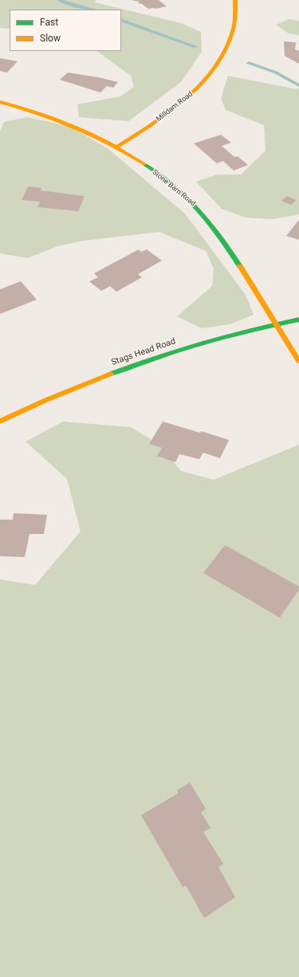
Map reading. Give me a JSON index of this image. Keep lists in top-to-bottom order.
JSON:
{
  "streets": {
    "street": ["Milldam Road", "Stone Barn Road", "Stags Head Road"]
  },
  "crossings": [
    ["Milldam Road", "Stone Barn Road"],
    ["Stone Barn Road", "Stags Head Road"]
  ],
  "legend": ["Fast", "Slow"]
}
